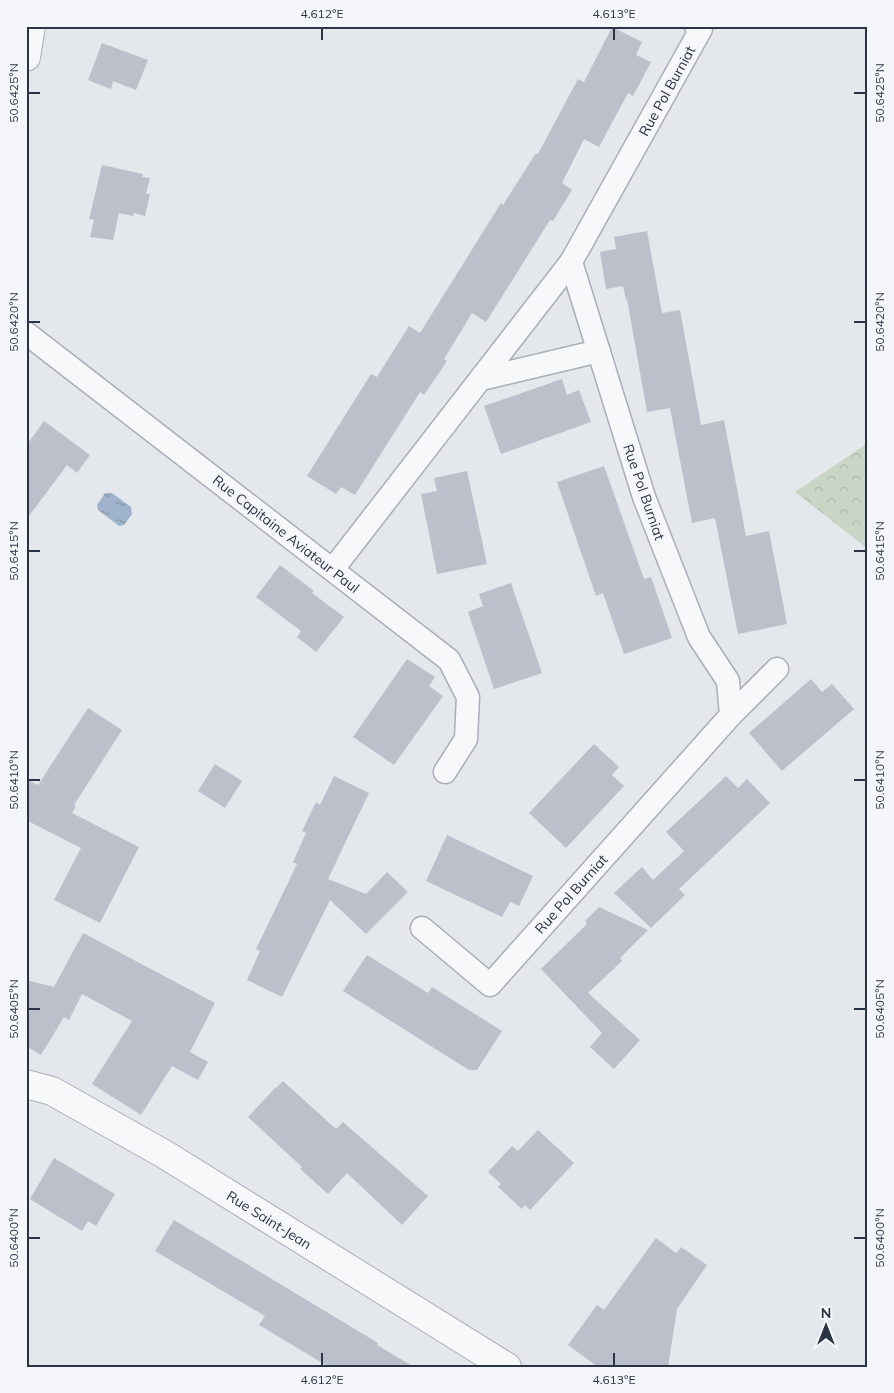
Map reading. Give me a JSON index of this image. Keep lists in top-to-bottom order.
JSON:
{
  "streets": {
    "street": ["Rue Pol Burniat", "Rue Capitaine Aviateur Paul", "Rue Saint-Jean"]
  },
  "crossings": [
    ["Rue Pol Burniat", "Rue Capitaine Aviateur Paul"]
  ],
  "north": "top",
  "coordinates": [
    "4.612°E",
    "4.613°E",
    "50.6425°N",
    "50.6420°N",
    "50.6415°N",
    "50.6410°N",
    "50.6405°N",
    "50.6400°N"
  ]
}
